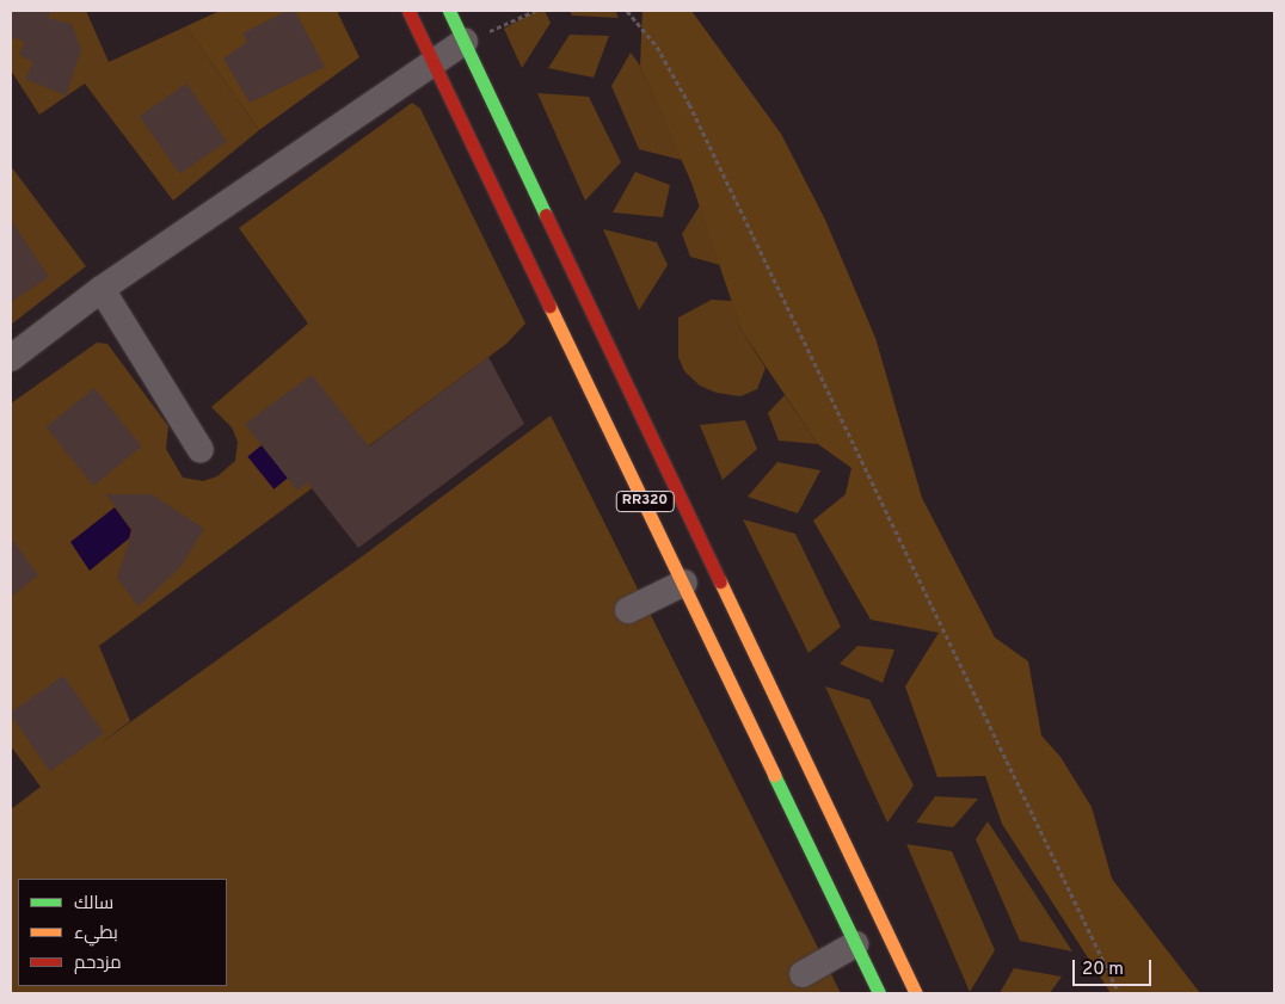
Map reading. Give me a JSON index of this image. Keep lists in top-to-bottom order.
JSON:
{
  "streets": {
    "highway": ["RR320"]
  },
  "legend": ["سالك", "بطيء", "مزدحم"],
  "scale_bar": "20 m"
}
